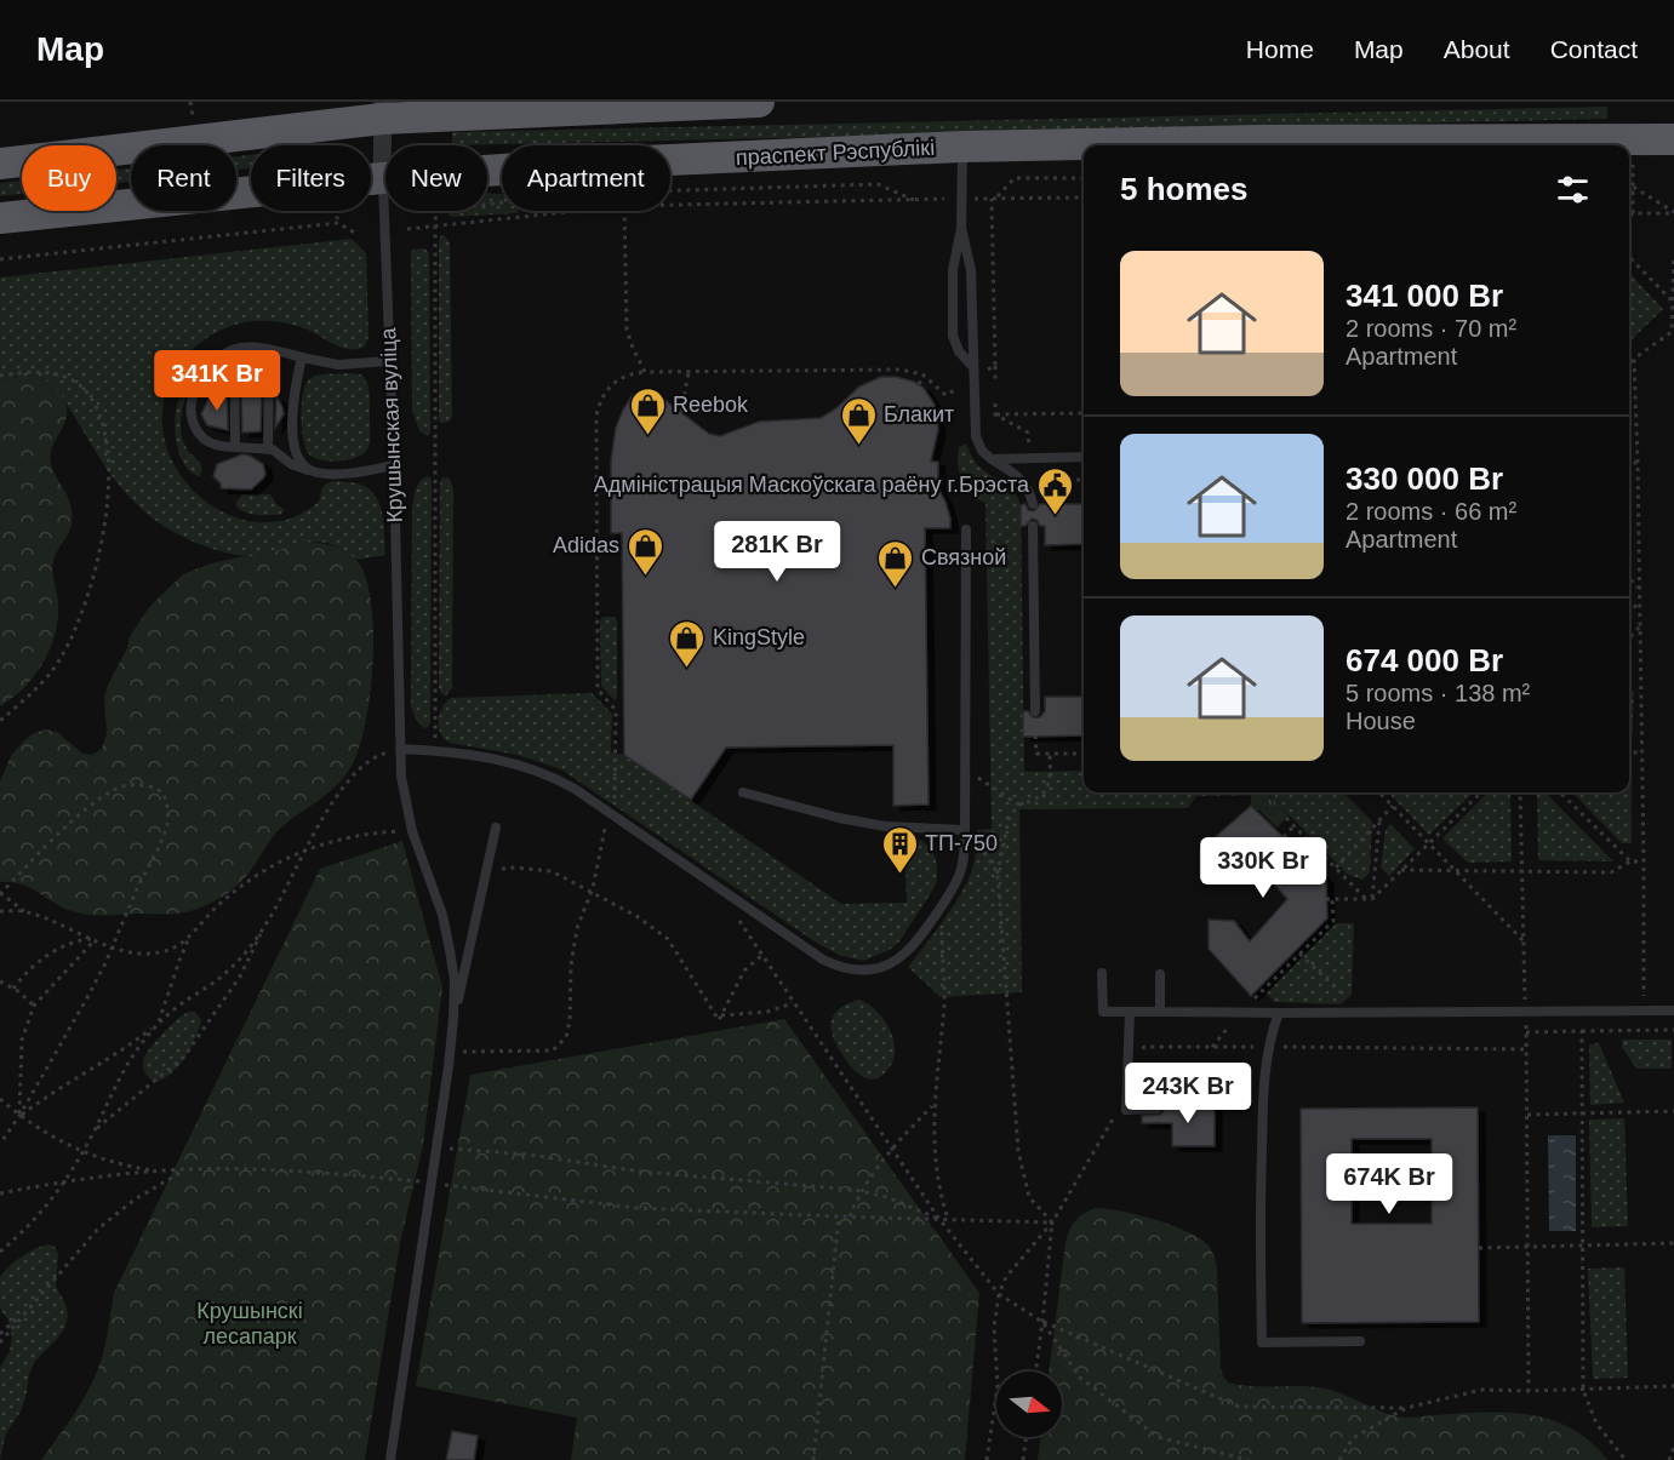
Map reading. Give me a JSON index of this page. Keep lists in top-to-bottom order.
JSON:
{
  "streets": {
    "highway": ["праспект Рэспублікі"],
    "street": ["Крушынская вуліца"]
  },
  "crossings": [
    ["праспект Рэспублікі", "Крушынская вуліца"]
  ],
  "parks": ["Крушынскі лесапарк"],
  "places": {
    "shop": [
      "Reebok",
      "Блакит",
      "Adidas",
      "Связной",
      "KingStyle"
    ],
    "public building": ["Адміністрацыя Маскоўскага раёну г.Брэста"],
    "building": ["ТП-750"]
  },
  "north": "right",
  "page": {
    "header": "Map",
    "nav": [
      "Home",
      "Map",
      "About",
      "Contact"
    ],
    "chip": [
      "Buy",
      "Rent",
      "Filters",
      "New",
      "Apartment"
    ],
    "heading": "5 homes",
    "list": [
      {
        "name": "341 000 Br",
        "note": "2 rooms · 70 m² · Apartment"
      },
      {
        "name": "330 000 Br",
        "note": "2 rooms · 66 m² · Apartment"
      },
      {
        "name": "674 000 Br",
        "note": "5 rooms · 138 m² · House"
      }
    ],
    "price": [
      "341K Br",
      "281K Br",
      "330K Br",
      "243K Br",
      "674K Br"
    ]
  }
}
